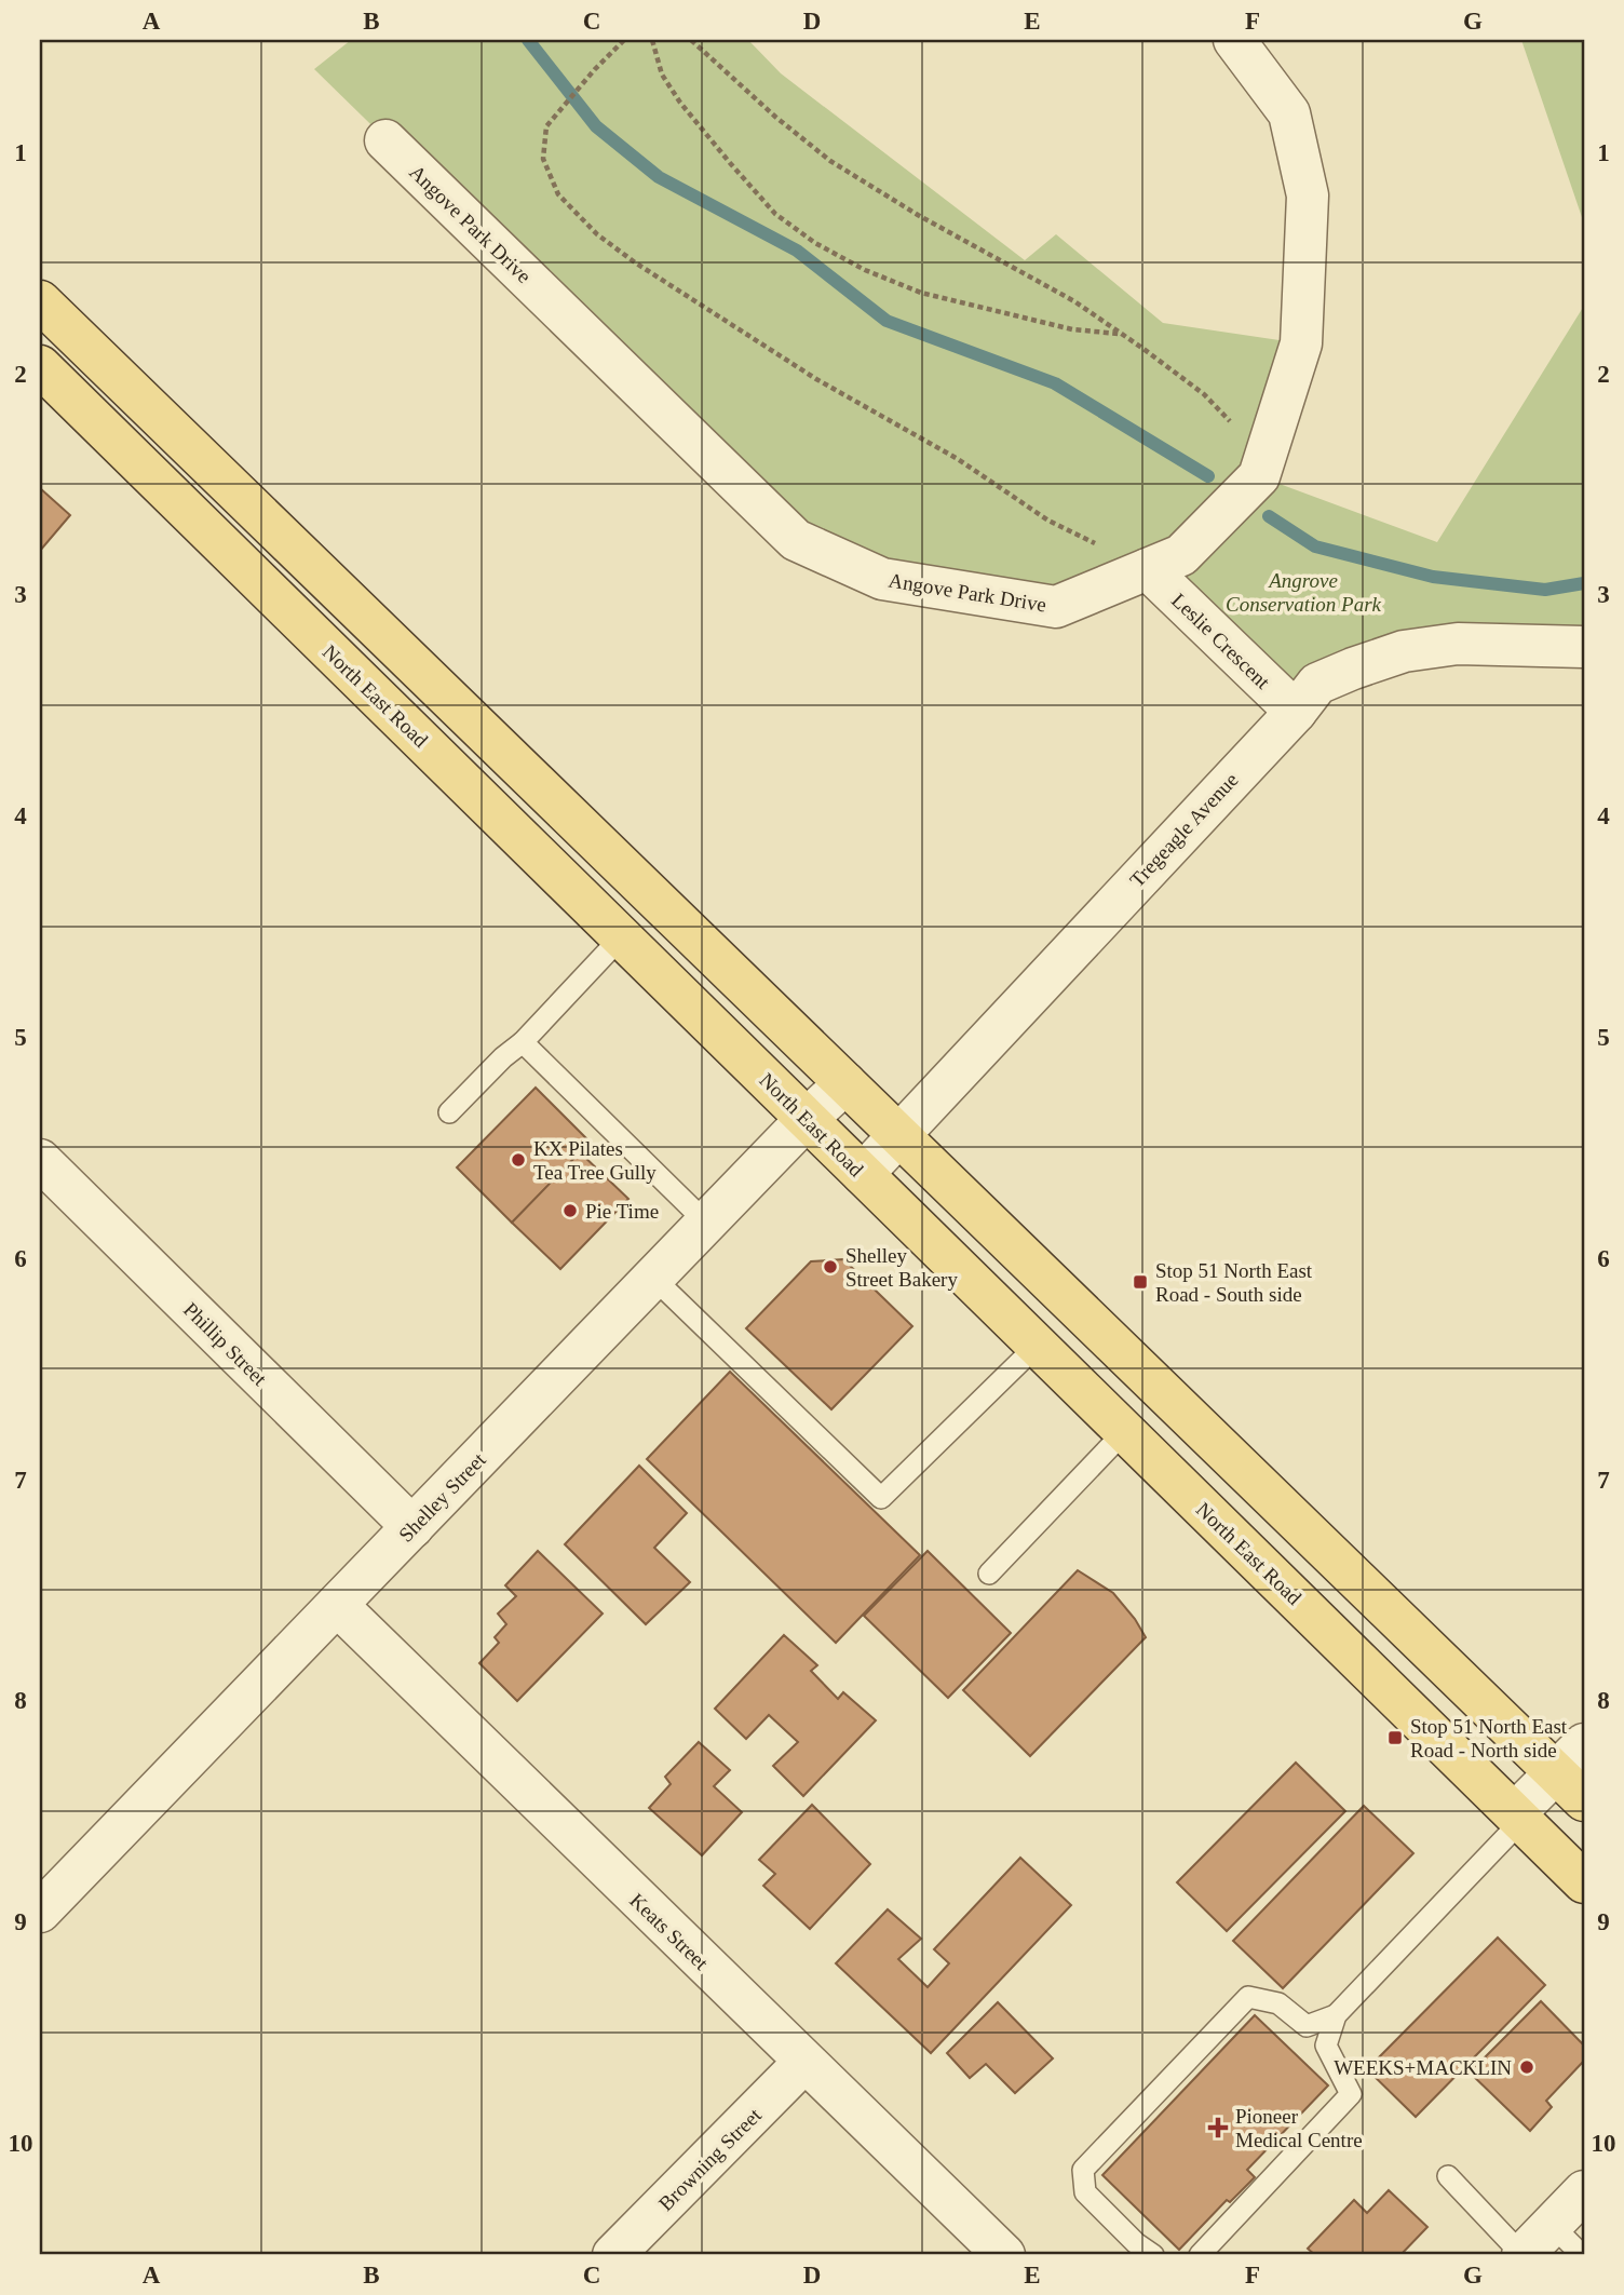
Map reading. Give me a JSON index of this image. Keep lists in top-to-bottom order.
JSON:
{
  "streets": {
    "main road": ["North East Road"],
    "street": [
      "Angove Park Drive",
      "Leslie Crescent",
      "Tregeagle Avenue",
      "Phillip Street",
      "Shelley Street",
      "Keats Street",
      "Browning Street"
    ]
  },
  "crossings": [
    ["Angove Park Drive", "Leslie Crescent"],
    ["Leslie Crescent", "Tregeagle Avenue"],
    ["North East Road", "Tregeagle Avenue"],
    ["North East Road", "Shelley Street"],
    ["Phillip Street", "Shelley Street"],
    ["Shelley Street", "Keats Street"],
    ["Keats Street", "Browning Street"]
  ],
  "parks": ["Angrove Conservation Park"],
  "places": {
    "other": [
      "KX Pilates Tea Tree Gully",
      "Pie Time",
      "Shelley Street Bakery",
      "WEEKS+MACKLIN"
    ],
    "transit": ["Stop 51 North East Road - South side", "Stop 51 North East Road - North side"],
    "health": ["Pioneer Medical Centre"]
  },
  "grid": {
    "columns": [
      "A",
      "B",
      "C",
      "D",
      "E",
      "F",
      "G"
    ],
    "rows": [
      "1",
      "2",
      "3",
      "4",
      "5",
      "6",
      "7",
      "8",
      "9",
      "10"
    ]
  }
}
